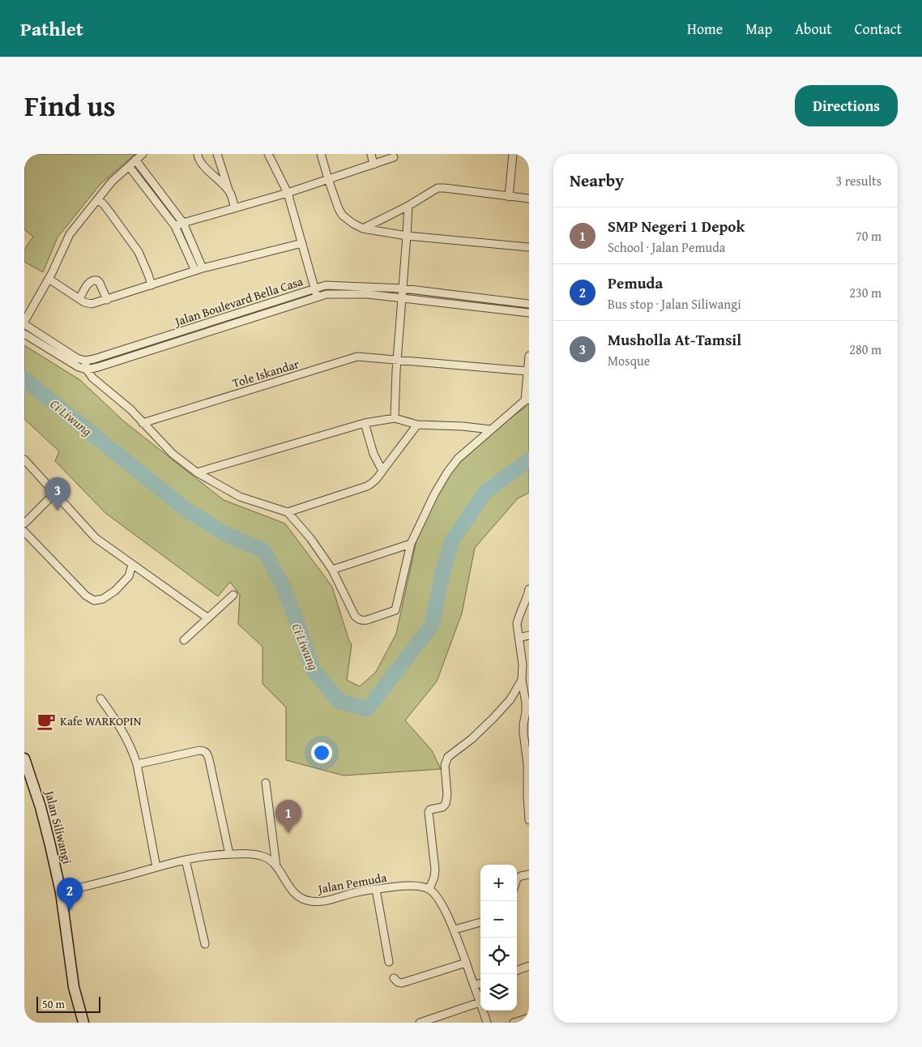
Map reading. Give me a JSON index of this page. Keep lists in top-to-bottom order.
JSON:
{
  "streets": {
    "main road": ["Jalan Siliwangi"],
    "street": ["Jalan Boulevard Bella Casa", "Tole Iskandar", "Jalan Pemuda"]
  },
  "crossings": [
    ["Jalan Siliwangi", "Jalan Pemuda"]
  ],
  "water": ["Ci Liwung"],
  "places": {
    "cafe": ["Kafe WARKOPIN"]
  },
  "scale_bar": "50 m",
  "page": {
    "header": "Pathlet",
    "nav": [
      "Home",
      "Map",
      "About",
      "Contact"
    ],
    "title": "Find us",
    "buttons": "Directions",
    "heading": ["Nearby", "3 results"],
    "list": [
      {
        "mark": "1",
        "name": "SMP Negeri 1 Depok",
        "note": "School · Jalan Pemuda",
        "value": "70 m"
      },
      {
        "mark": "2",
        "name": "Pemuda",
        "note": "Bus stop · Jalan Siliwangi",
        "value": "230 m"
      },
      {
        "mark": "3",
        "name": "Musholla At-Tamsil",
        "note": "Mosque",
        "value": "280 m"
      }
    ],
    "pins": ["3", "1", "2"],
    "map_buttons": ["+", "−"],
    "scale": "50 m"
  }
}
